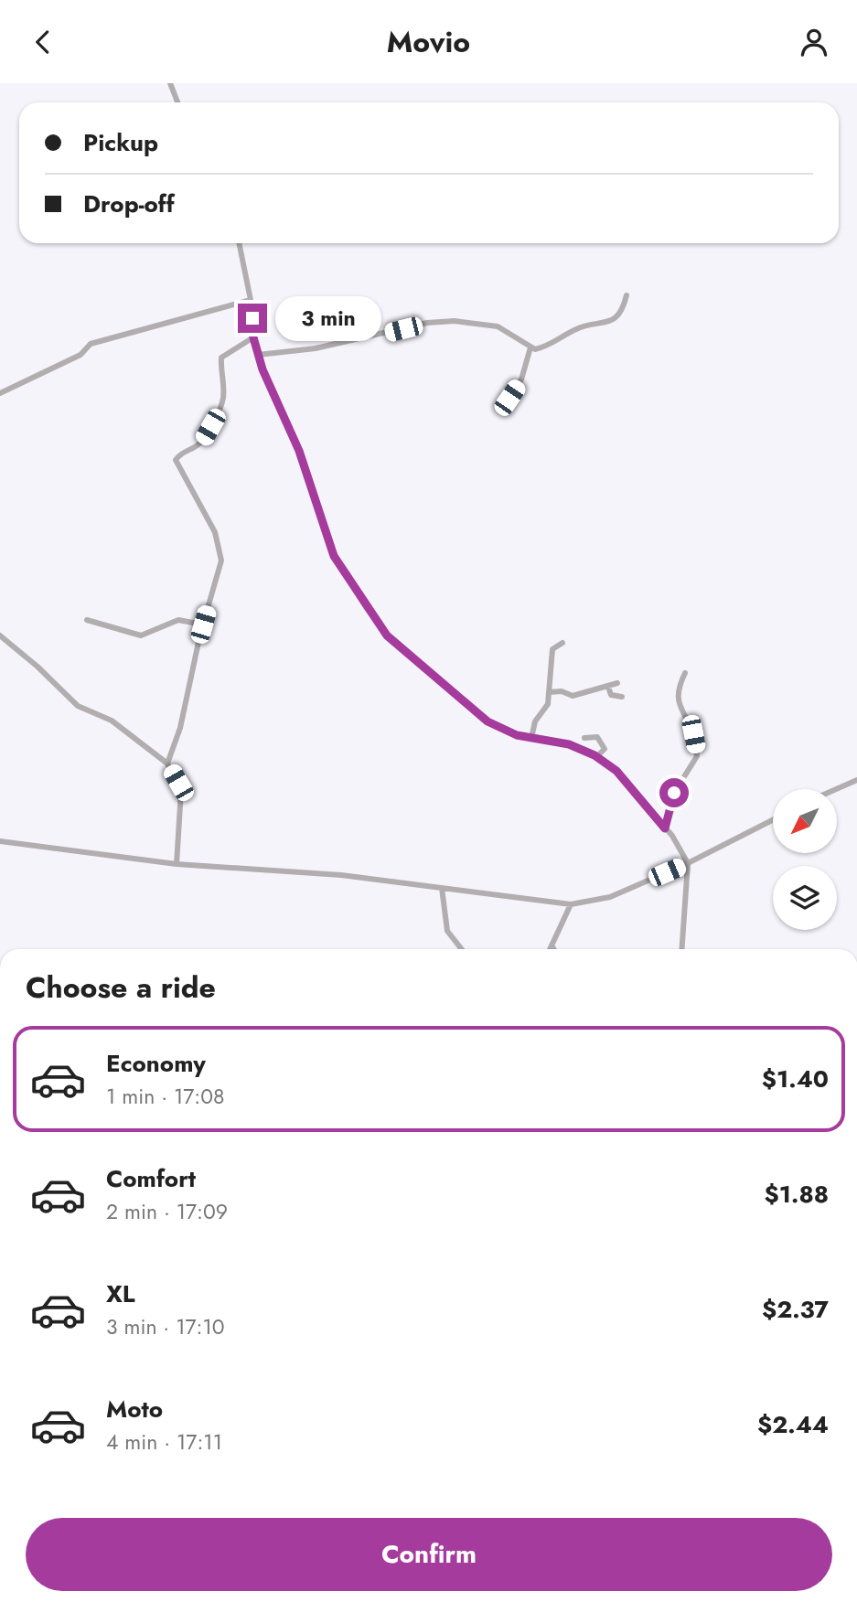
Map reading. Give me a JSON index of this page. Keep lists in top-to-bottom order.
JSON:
{
  "north": "bottom left",
  "page": {
    "header": "Movio",
    "banner": ["Pickup", "Drop-off"],
    "bubble": "3 min",
    "heading": "Choose a ride",
    "list": [
      {
        "name": "Economy",
        "note": "1 min · 17:08",
        "value": "$1.40"
      },
      {
        "name": "Comfort",
        "note": "2 min · 17:09",
        "value": "$1.88"
      },
      {
        "name": "XL",
        "note": "3 min · 17:10",
        "value": "$2.37"
      },
      {
        "name": "Moto",
        "note": "4 min · 17:11",
        "value": "$2.44"
      }
    ],
    "buttons": "Confirm"
  }
}
